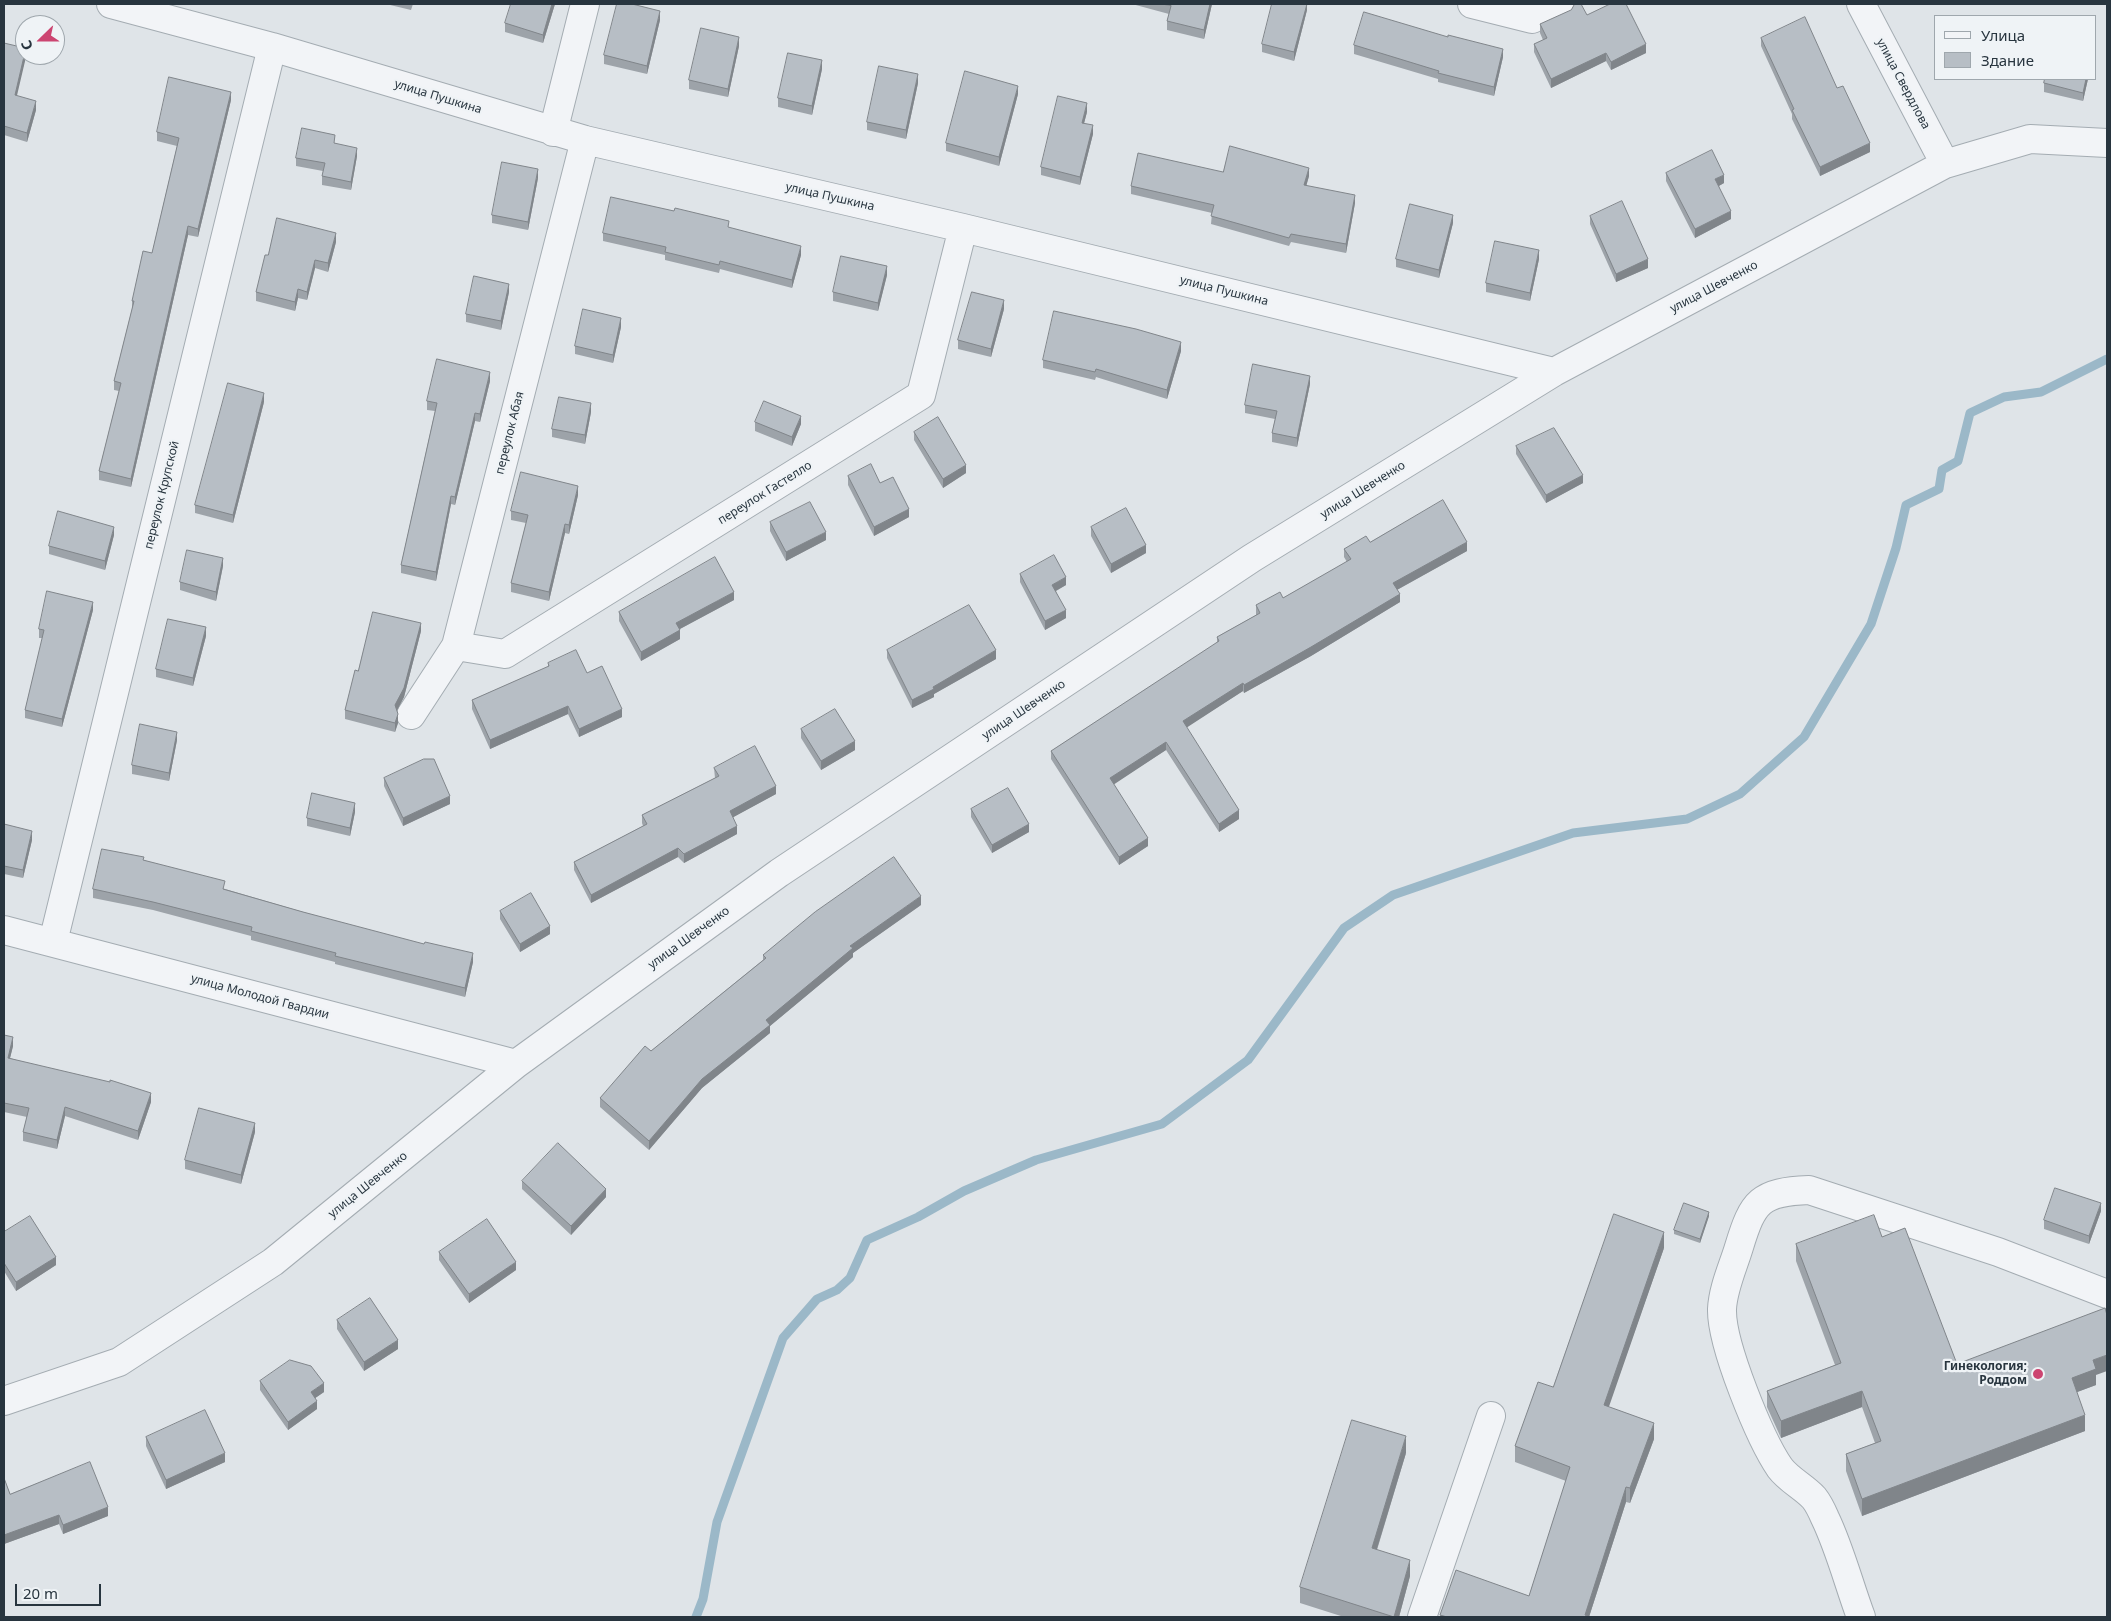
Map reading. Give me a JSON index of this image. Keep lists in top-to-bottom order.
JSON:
{
  "streets": {
    "lane": [
      "улица Свердлова",
      "улица Пушкина",
      "улица Шевченко",
      "переулок Абая",
      "переулок Гастелло",
      "переулок Крупской",
      "улица Молодой Гвардии"
    ]
  },
  "crossings": [
    ["улица Свердлова", "улица Шевченко"],
    ["улица Пушкина", "улица Шевченко"],
    ["улица Пушкина", "переулок Абая"],
    ["улица Пушкина", "переулок Гастелло"],
    ["улица Пушкина", "переулок Крупской"],
    ["улица Шевченко", "улица Молодой Гвардии"],
    ["переулок Абая", "переулок Гастелло"],
    ["переулок Крупской", "улица Молодой Гвардии"]
  ],
  "places": ["Гинекология; Роддом"],
  "legend": ["Улица", "Здание"],
  "scale_bar": "20 m",
  "north": "left"
}
